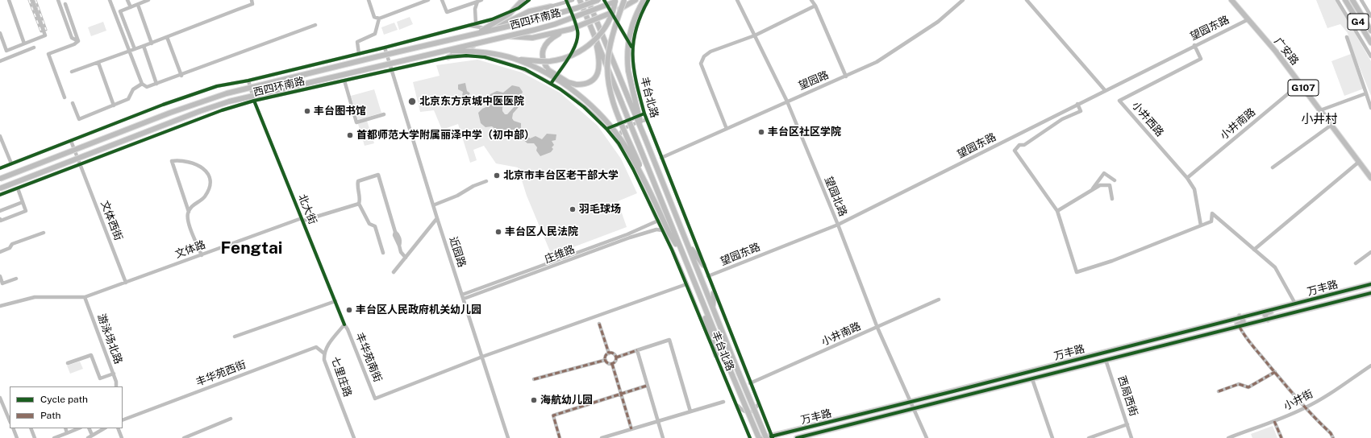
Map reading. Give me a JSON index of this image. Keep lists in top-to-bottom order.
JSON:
{
  "streets": {
    "highway": [
      "西四环南路",
      "G4",
      "广安路",
      "G107",
      "丰台北路"
    ],
    "main road": ["万丰路"],
    "street": [
      "望园东路",
      "望园路",
      "小井西路",
      "小井南路",
      "望园北路",
      "北大街",
      "文体西街",
      "文体路",
      "近园路",
      "庄维路",
      "游泳场北路",
      "丰华苑南街",
      "丰华苑西街",
      "七里庄路",
      "西局西街",
      "小井街"
    ]
  },
  "crossings": [
    ["西四环南路", "丰台北路"],
    ["西四环南路", "北大街"],
    ["西四环南路", "文体西街"],
    ["西四环南路", "近园路"],
    ["望园东路", "广安路"],
    ["望园东路", "丰台北路"],
    ["望园东路", "小井西路"],
    ["望园东路", "望园北路"],
    ["广安路", "小井南路"],
    ["望园路", "丰台北路"],
    ["望园路", "望园北路"],
    ["丰台北路", "小井南路"],
    ["丰台北路", "庄维路"],
    ["丰台北路", "万丰路"],
    ["小井西路", "小井南路"],
    ["小井南路", "望园北路"],
    ["望园北路", "万丰路"],
    ["北大街", "文体路"],
    ["北大街", "丰华苑南街"],
    ["北大街", "七里庄路"],
    ["文体西街", "文体路"],
    ["文体路", "游泳场北路"],
    ["近园路", "庄维路"],
    ["近园路", "丰华苑南街"],
    ["万丰路", "西局西街"],
    ["丰华苑南街", "七里庄路"],
    ["丰华苑西街", "七里庄路"]
  ],
  "districts": ["小井村", "Fengtai"],
  "places": [
    "北京东方京城中医医院",
    "丰台图书馆",
    "丰台区社区学院",
    "首都师范大学附属丽泽中学（初中部）",
    "北京市丰台区老干部大学",
    "羽毛球场",
    "丰台区人民法院",
    "丰台区人民政府机关幼儿园",
    "海航幼儿园"
  ],
  "legend": ["Cycle path", "Path"]
}
